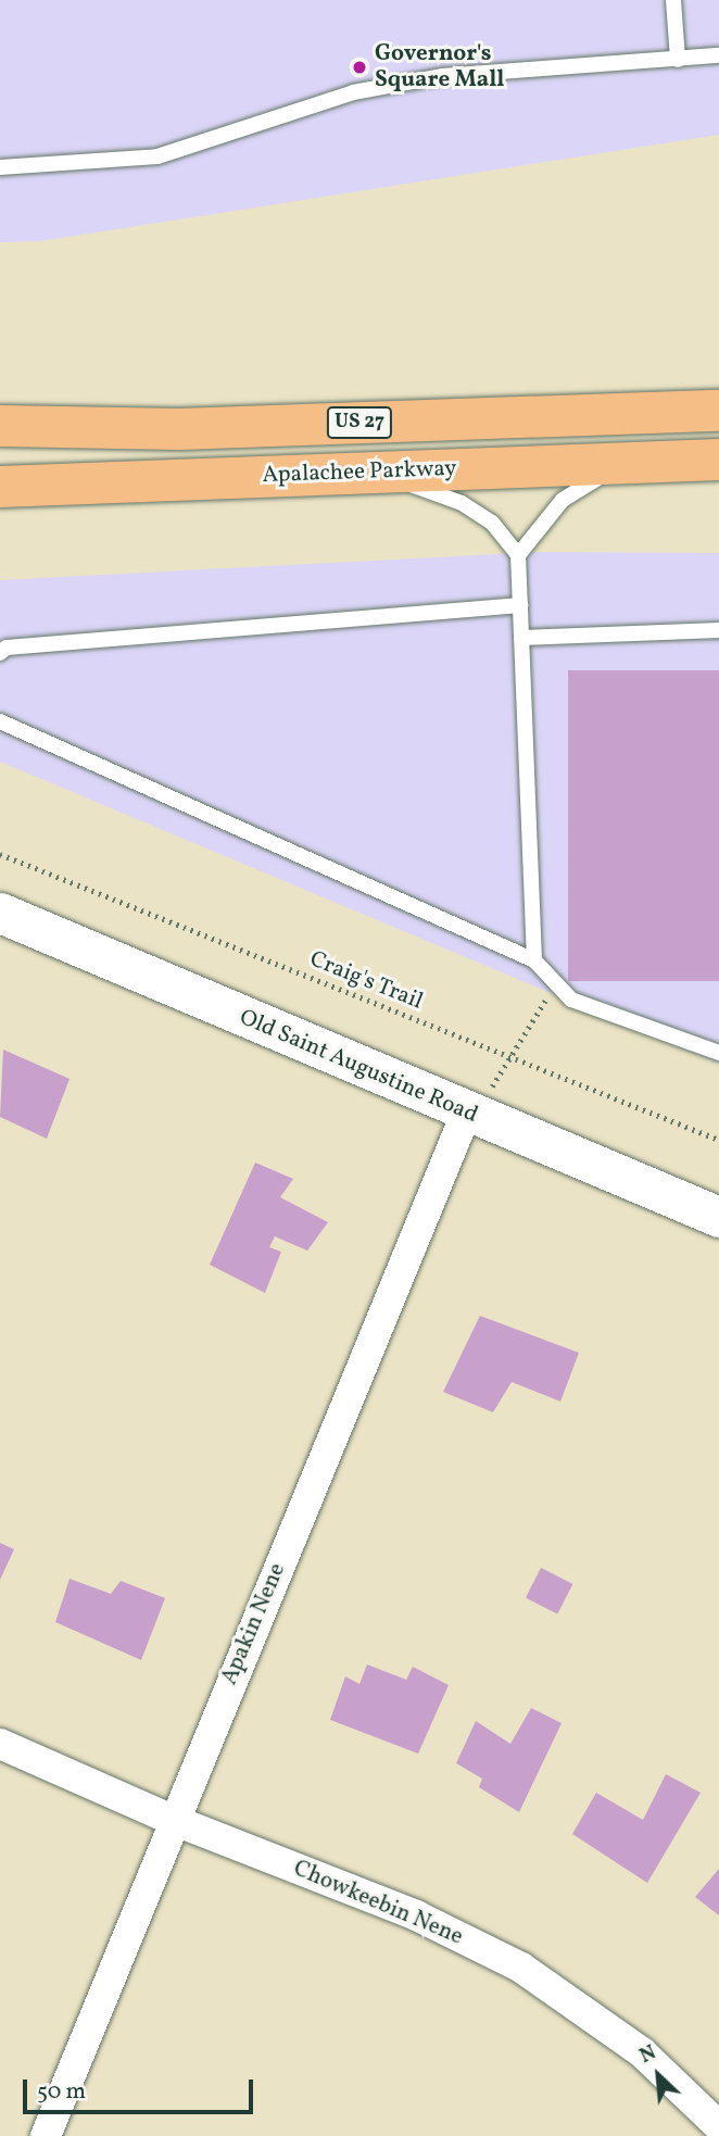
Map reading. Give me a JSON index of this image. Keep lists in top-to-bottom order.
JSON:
{
  "streets": {
    "main road": ["US 27", "Apalachee Parkway"],
    "street": ["Old Saint Augustine Road", "Apakin Nene", "Chowkeebin Nene"],
    "path": ["Craig's Trail"]
  },
  "crossings": [
    ["Old Saint Augustine Road", "Apakin Nene"],
    ["Apakin Nene", "Chowkeebin Nene"]
  ],
  "places": ["Governor's Square Mall"],
  "scale_bar": "50 m",
  "north": "top left"
}
